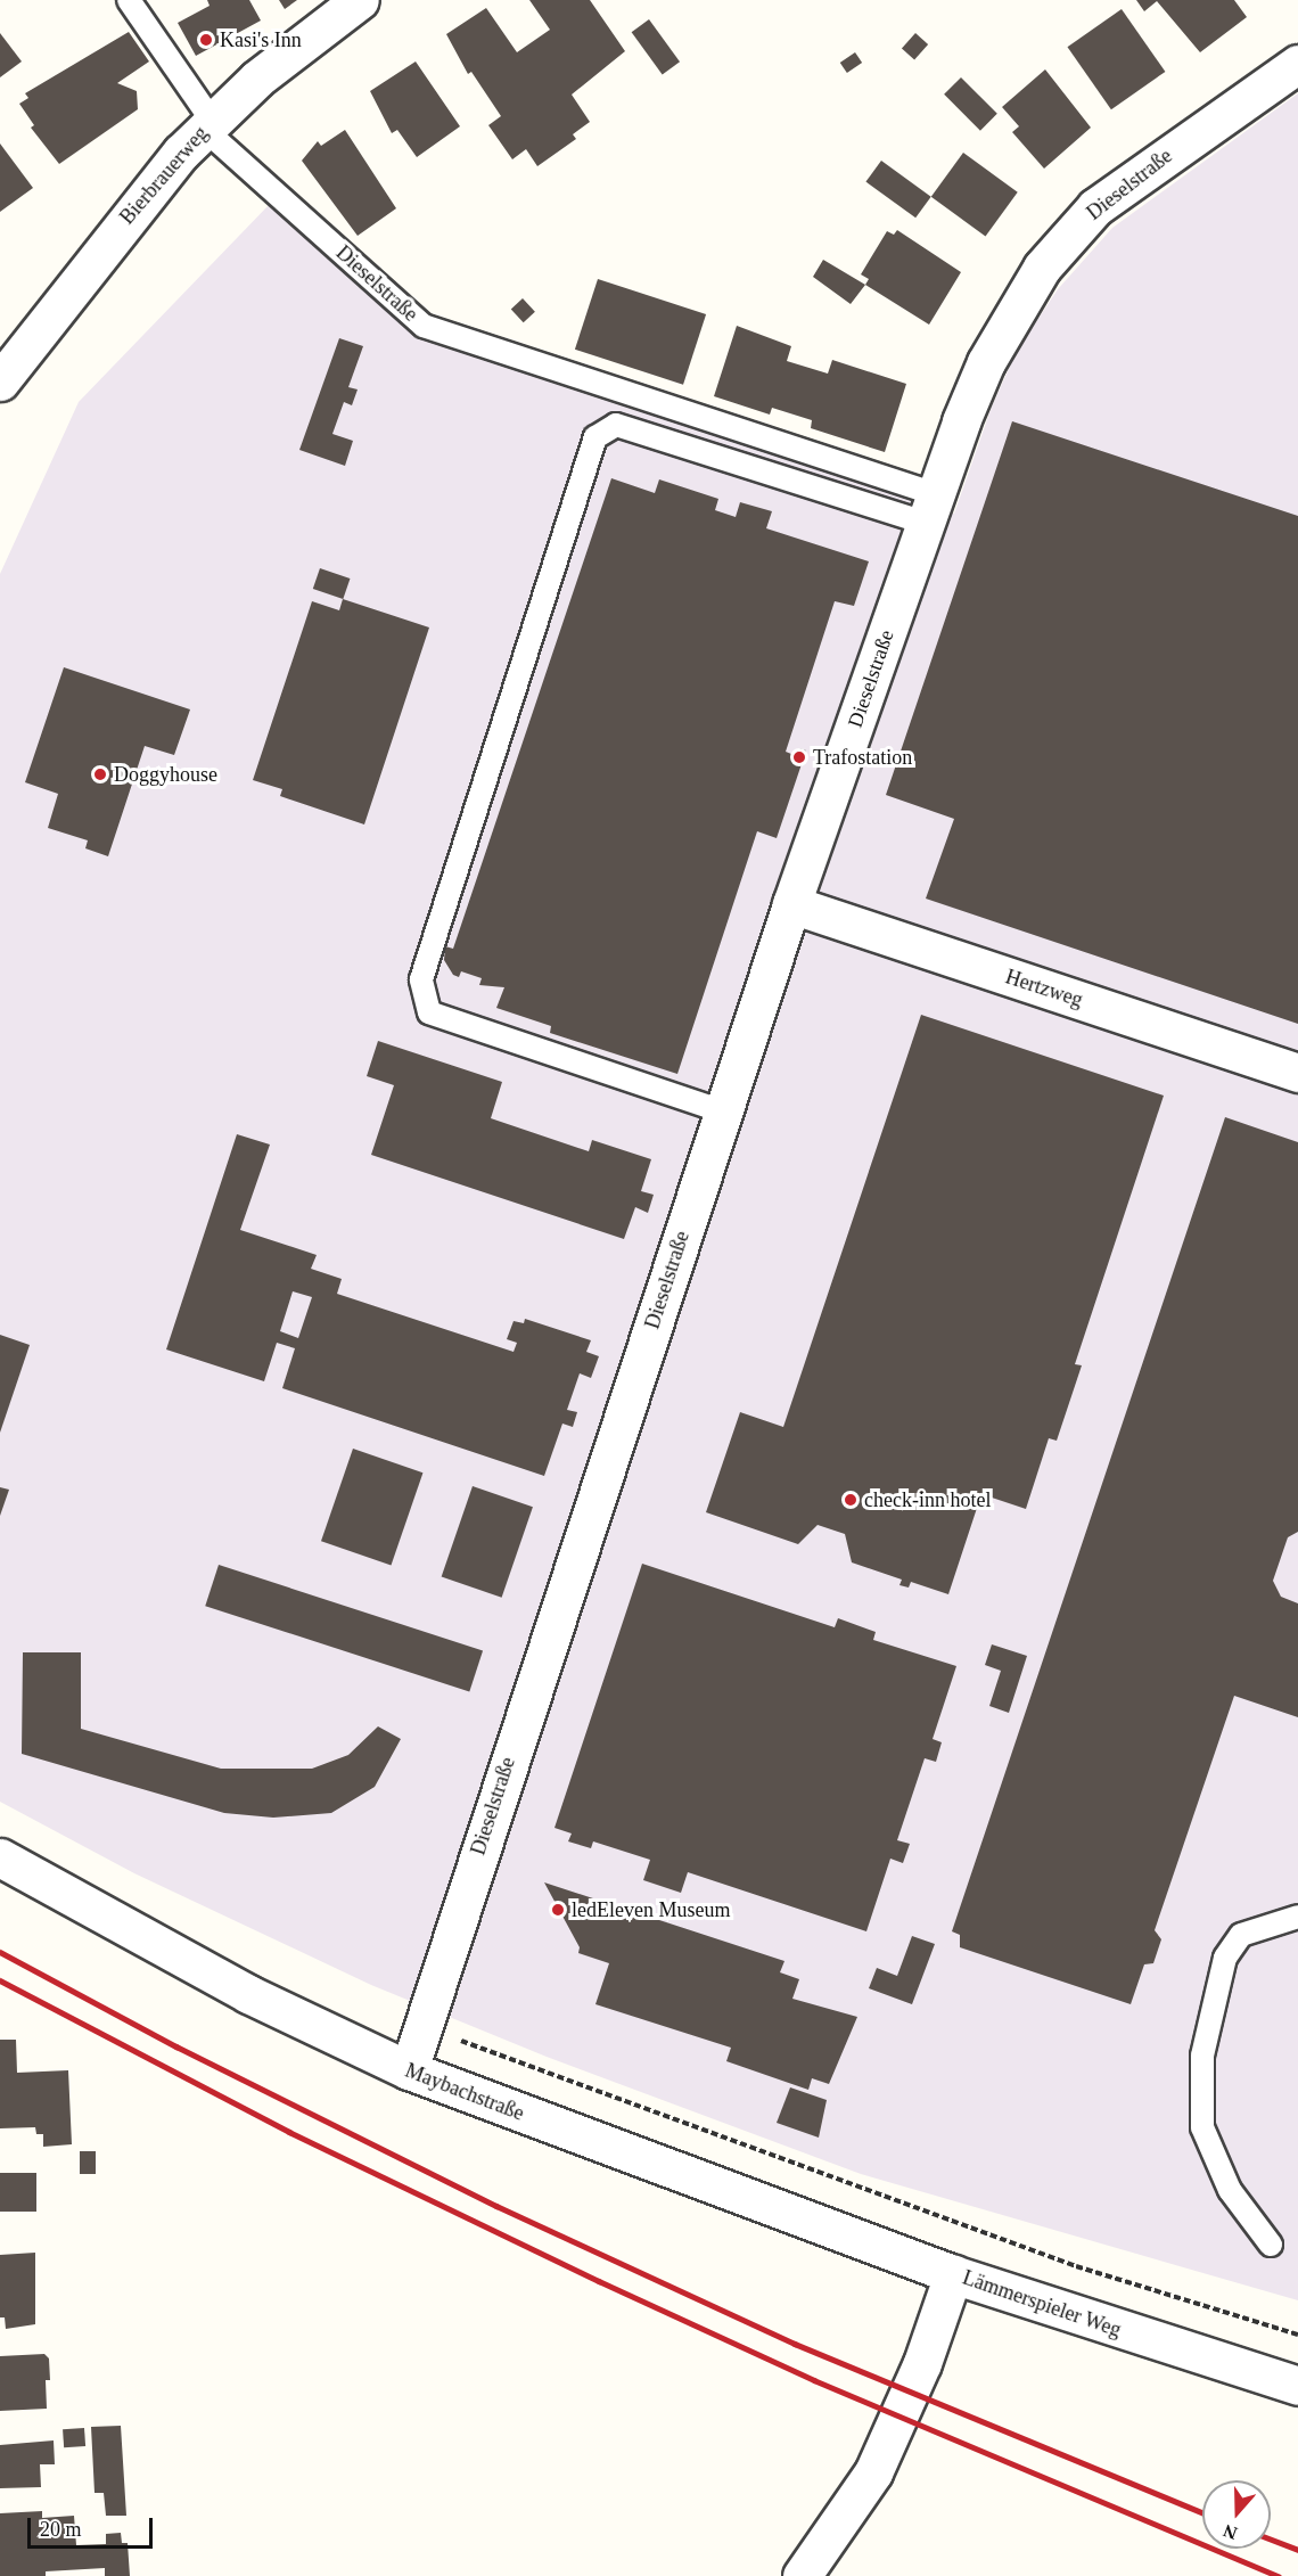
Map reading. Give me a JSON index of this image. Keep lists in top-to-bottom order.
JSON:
{
  "streets": {
    "street": [
      "Bierbrauerweg",
      "Dieselstraße",
      "Hertzweg",
      "Maybachstraße",
      "Lämmerspieler Weg"
    ]
  },
  "crossings": [
    ["Bierbrauerweg", "Dieselstraße"],
    ["Dieselstraße", "Hertzweg"],
    ["Dieselstraße", "Maybachstraße"],
    ["Maybachstraße", "Lämmerspieler Weg"]
  ],
  "places": [
    "Kasi's Inn",
    "Trafostation",
    "Doggyhouse",
    "check-inn hotel",
    "ledEleven Museum"
  ],
  "scale_bar": "20 m",
  "north": "bottom"
}
